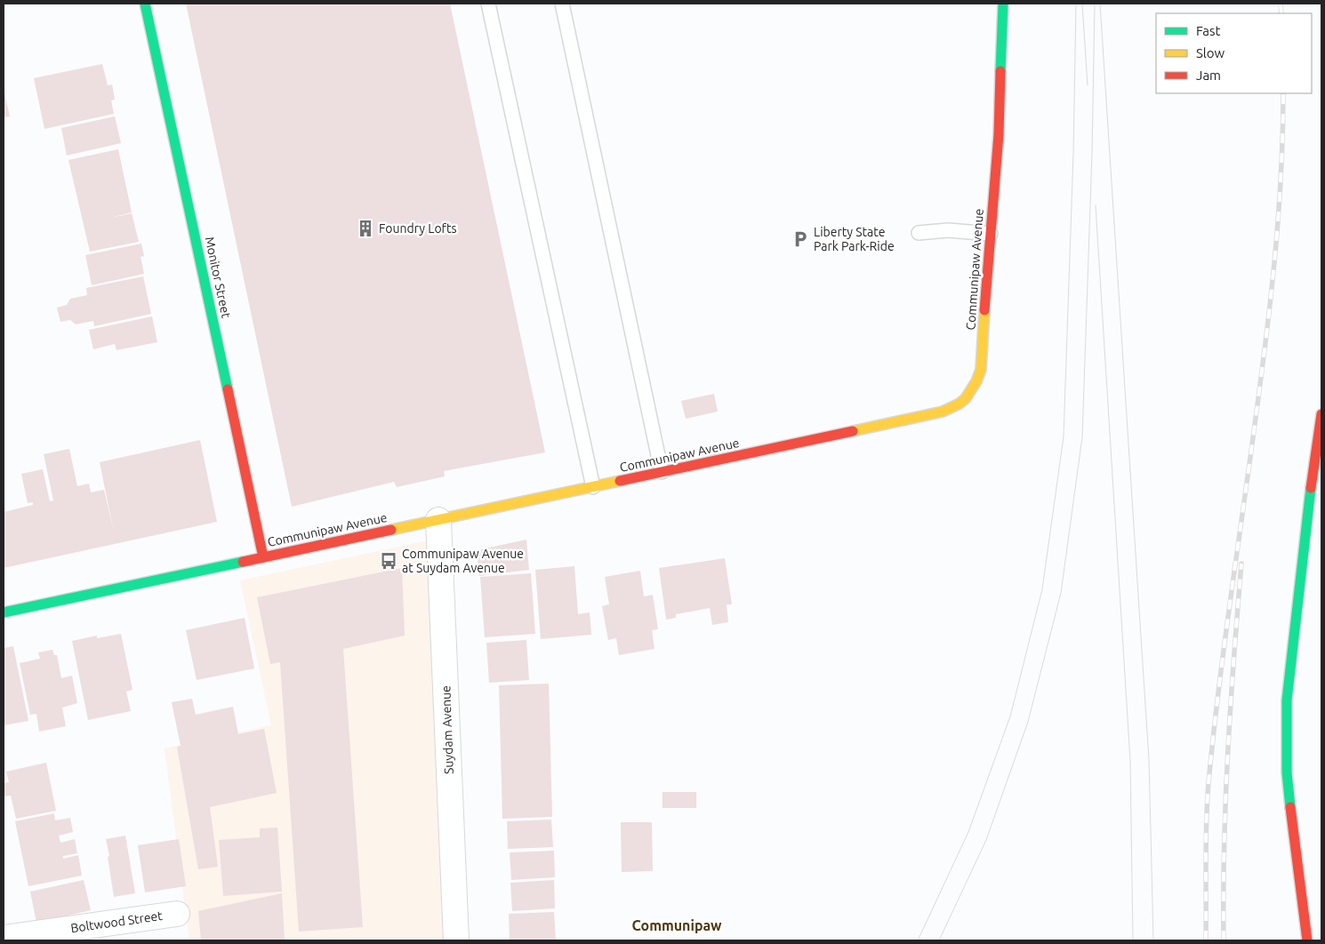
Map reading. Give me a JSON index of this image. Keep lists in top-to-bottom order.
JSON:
{
  "streets": {
    "main road": ["Communipaw Avenue", "Monitor Street"],
    "street": ["Suydam Avenue", "Boltwood Street"]
  },
  "crossings": [
    ["Communipaw Avenue", "Monitor Street"],
    ["Communipaw Avenue", "Suydam Avenue"]
  ],
  "districts": ["Communipaw"],
  "places": {
    "building": ["Foundry Lofts"],
    "parking": ["Liberty State Park Park-Ride"],
    "bus stop": ["Communipaw Avenue at Suydam Avenue"]
  },
  "legend": ["Fast", "Slow", "Jam"]
}
